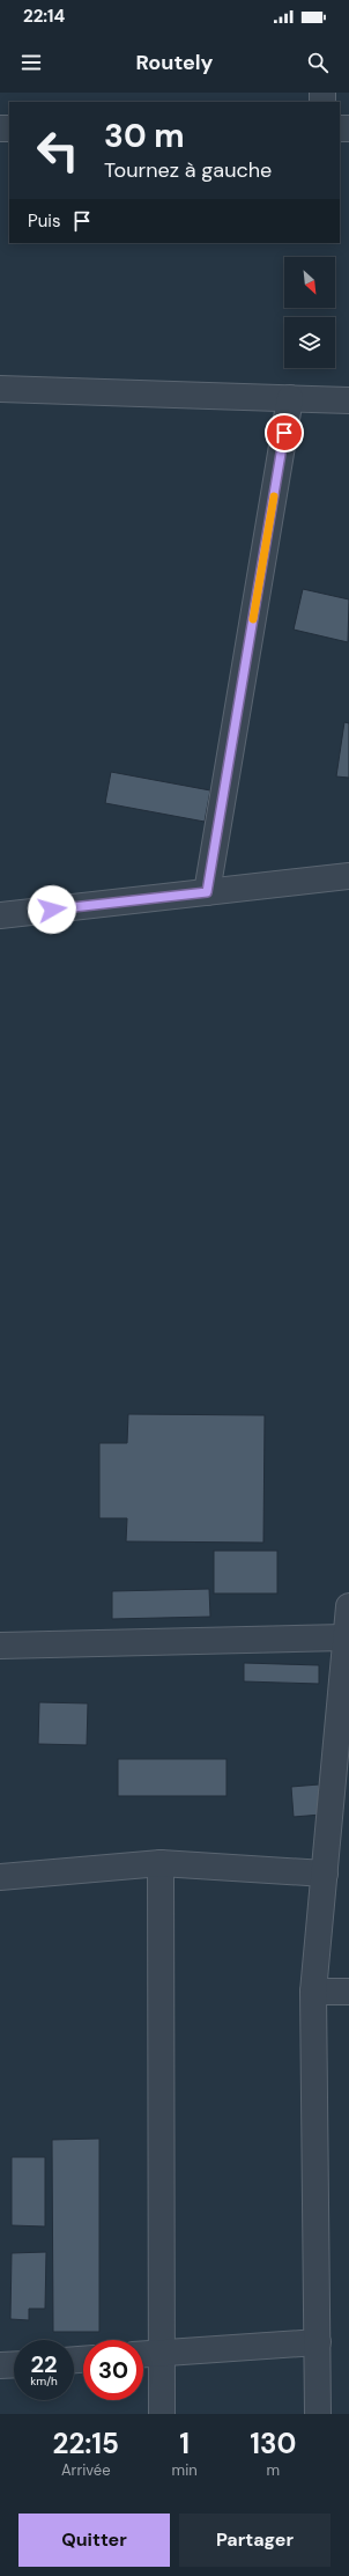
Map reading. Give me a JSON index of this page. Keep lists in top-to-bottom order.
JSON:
{
  "north": "bottom right",
  "page": {
    "status": "22:14",
    "header": "Routely",
    "turn": ["30 m", "Tournez à gauche"],
    "then": "Puis",
    "speed": "22 km/h",
    "limit": "30",
    "eta": [
      "22:15",
      "Arrivée",
      "1",
      "min",
      "130",
      "m"
    ],
    "buttons": ["Quitter", "Partager"]
  }
}
